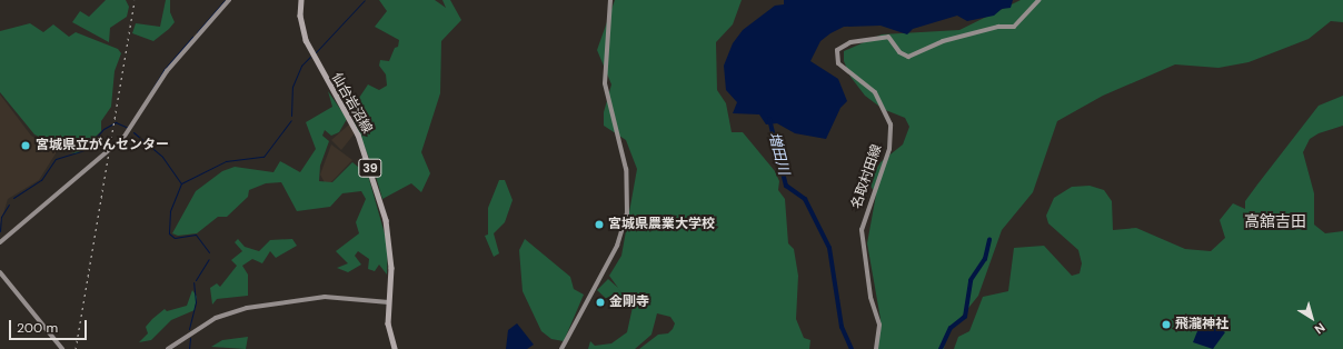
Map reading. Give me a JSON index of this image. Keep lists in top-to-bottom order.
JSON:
{
  "streets": {
    "main road": ["仙台岩沼線", "39"],
    "street": ["名取村田線"]
  },
  "districts": ["高舘吉田"],
  "water": ["増田川"],
  "places": [
    "宮城県立がんセンター",
    "宮城県農業大学校",
    "金剛寺",
    "飛瀧神社"
  ],
  "scale_bar": "200 m",
  "north": "bottom right"
}
